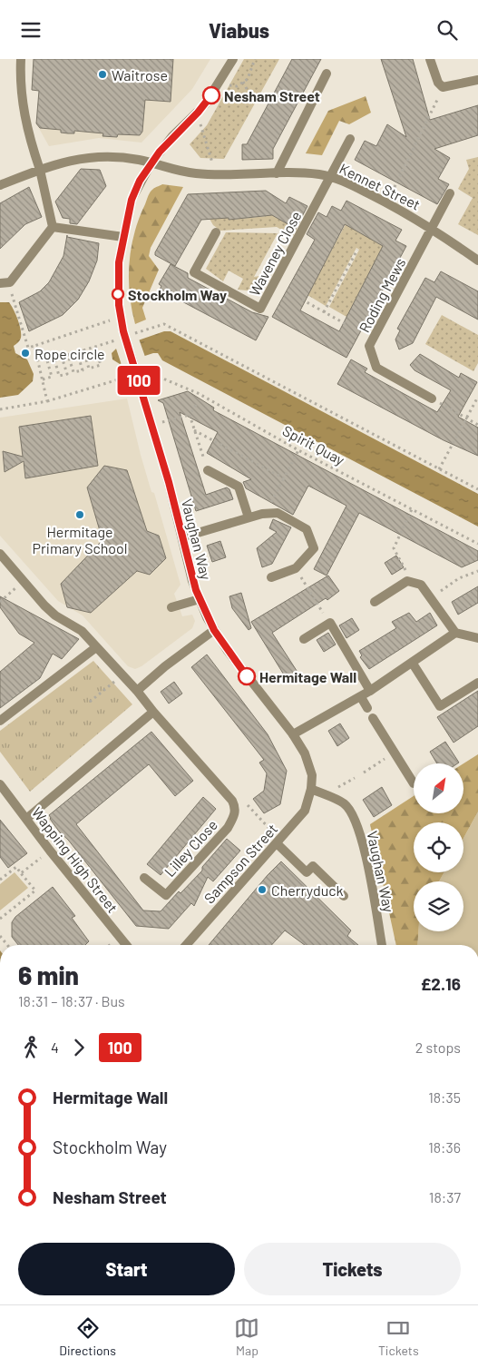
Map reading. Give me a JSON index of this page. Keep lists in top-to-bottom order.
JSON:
{
  "streets": {
    "street": [
      "Kennet Street",
      "Waveney Close",
      "Roding Mews",
      "Vaughan Way",
      "Lilley Close",
      "Wapping High Street",
      "Sampson Street"
    ],
    "path": ["Spirit Quay"]
  },
  "crossings": [
    ["Kennet Street", "Waveney Close"],
    ["Kennet Street", "Roding Mews"],
    ["Kennet Street", "Vaughan Way"],
    ["Spirit Quay", "Vaughan Way"],
    ["Vaughan Way", "Sampson Street"]
  ],
  "places": [
    "Waitrose",
    "Nesham Street",
    "Stockholm Way",
    "Rope circle",
    "Hermitage Primary School",
    "Hermitage Wall",
    "Cherryduck"
  ],
  "lines": ["bus line 100"],
  "north": "top right",
  "page": {
    "header": "Viabus",
    "on_map": "100",
    "heading": ["6 min", "18:31 – 18:37 · Bus", "£2.16"],
    "legs": ["4", "100", "2 stops"],
    "list": [
      {
        "name": "Hermitage Wall",
        "value": "18:35"
      },
      {
        "name": "Stockholm Way",
        "value": "18:36"
      },
      {
        "name": "Nesham Street",
        "value": "18:37"
      }
    ],
    "buttons": ["Start", "Tickets"],
    "tabs": ["Directions", "Map", "Tickets"]
  }
}
